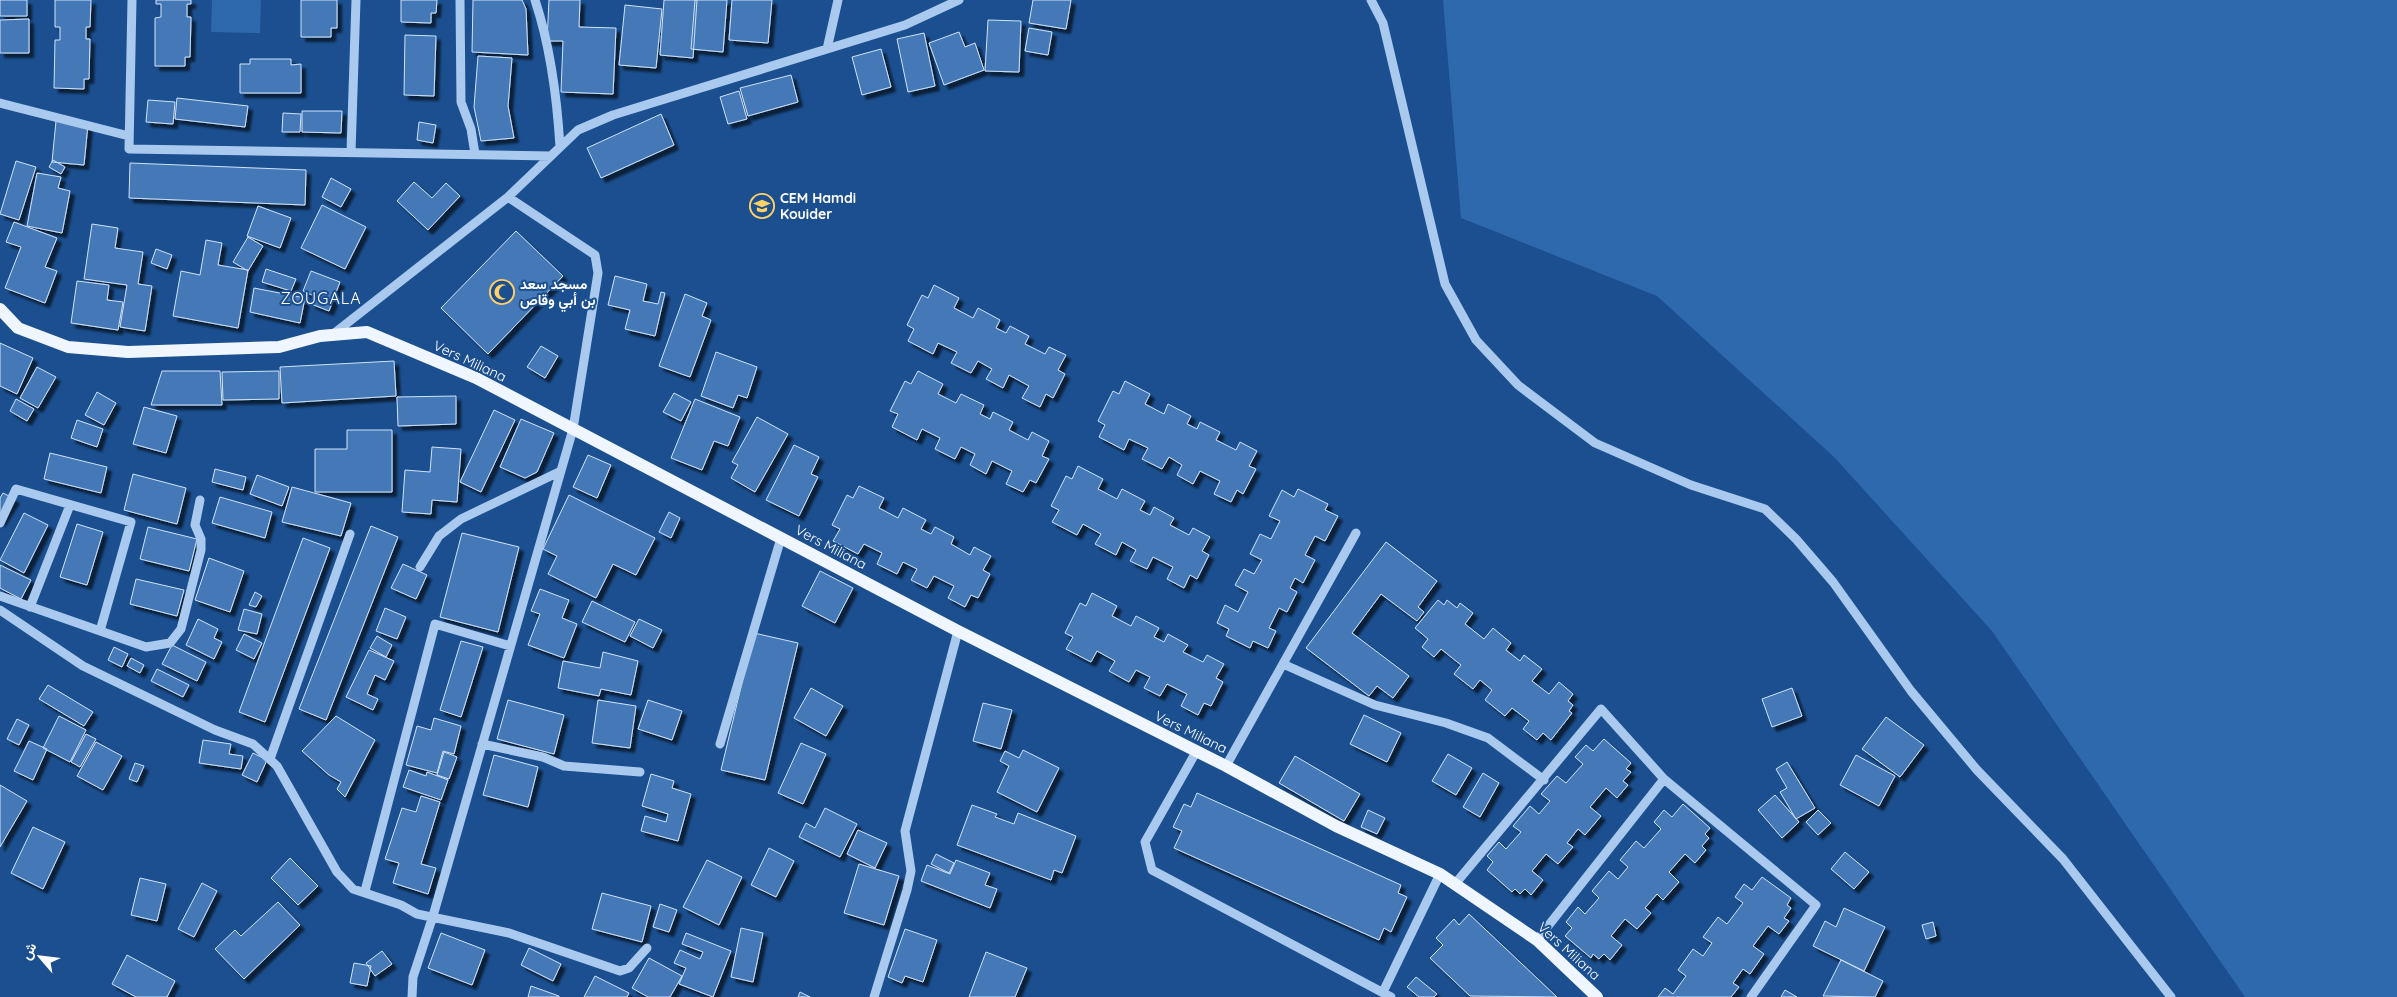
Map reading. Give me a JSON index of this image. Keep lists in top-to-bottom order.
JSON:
{
  "streets": {
    "main road": ["Vers Miliana"]
  },
  "districts": ["ZOUGALA"],
  "places": {
    "school or university": ["CEM Hamdi Kouider"],
    "mosque": ["مسجد سعد بن أبي وقاص"]
  },
  "north": "top left"
}
